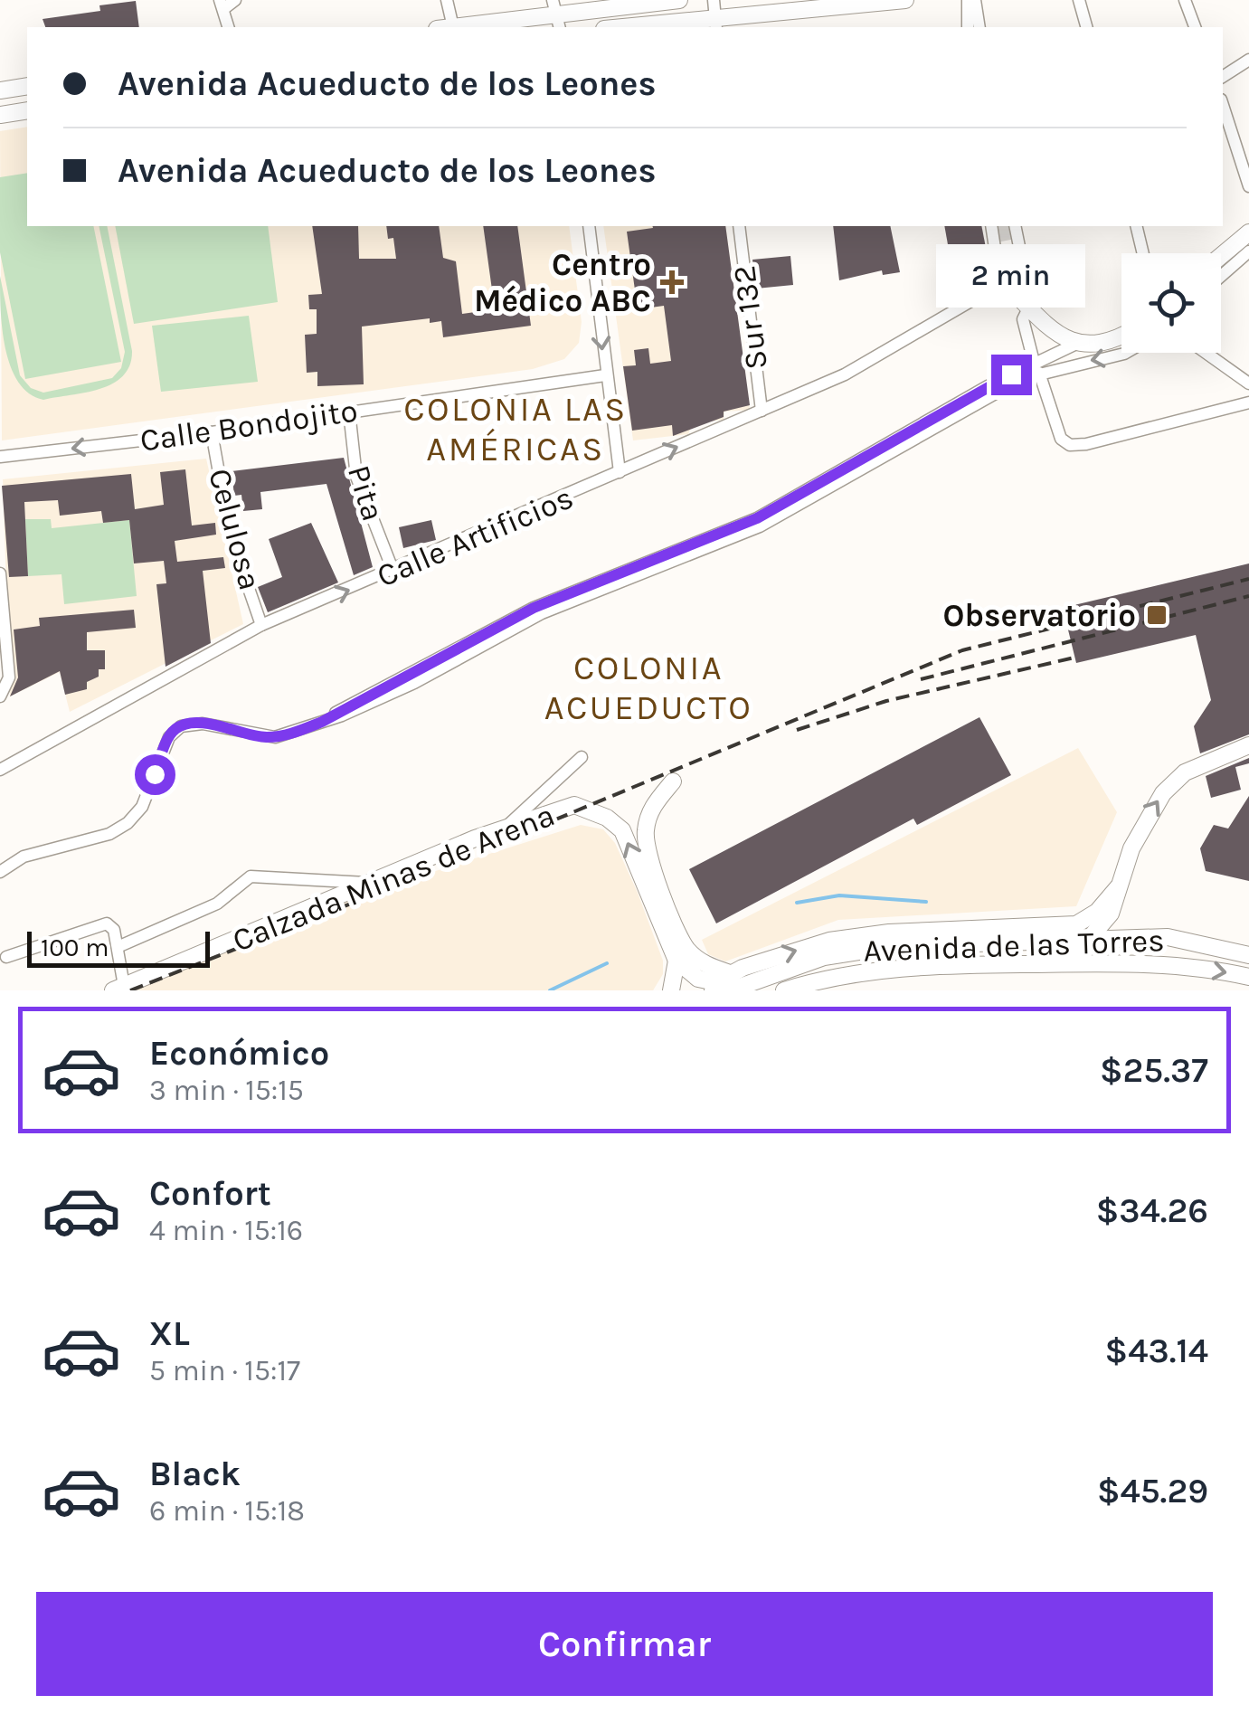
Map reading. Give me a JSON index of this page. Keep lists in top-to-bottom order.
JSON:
{
  "streets": {
    "street": [
      "Sur 132",
      "Calle Bondojito",
      "Pita",
      "Celulosa",
      "Calle Artificios",
      "Calzada Minas de Arena",
      "Avenida de las Torres"
    ]
  },
  "crossings": [
    ["Sur 132", "Calle Artificios"],
    ["Calle Bondojito", "Pita"],
    ["Calle Bondojito", "Celulosa"],
    ["Pita", "Calle Artificios"],
    ["Celulosa", "Calle Artificios"]
  ],
  "districts": ["COLONIA LAS AMÉRICAS", "COLONIA ACUEDUCTO"],
  "places": {
    "health": ["Centro Médico ABC"],
    "transit": ["Observatorio"]
  },
  "scale_bar": "100 m",
  "page": {
    "banner": ["Avenida Acueducto de los Leones", "Avenida Acueducto de los Leones"],
    "bubble": "2 min",
    "scale": "100 m",
    "list": [
      {
        "name": "Económico",
        "note": "3 min · 15:15",
        "value": "$25.37"
      },
      {
        "name": "Confort",
        "note": "4 min · 15:16",
        "value": "$34.26"
      },
      {
        "name": "XL",
        "note": "5 min · 15:17",
        "value": "$43.14"
      },
      {
        "name": "Black",
        "note": "6 min · 15:18",
        "value": "$45.29"
      }
    ],
    "buttons": "Confirmar"
  }
}
